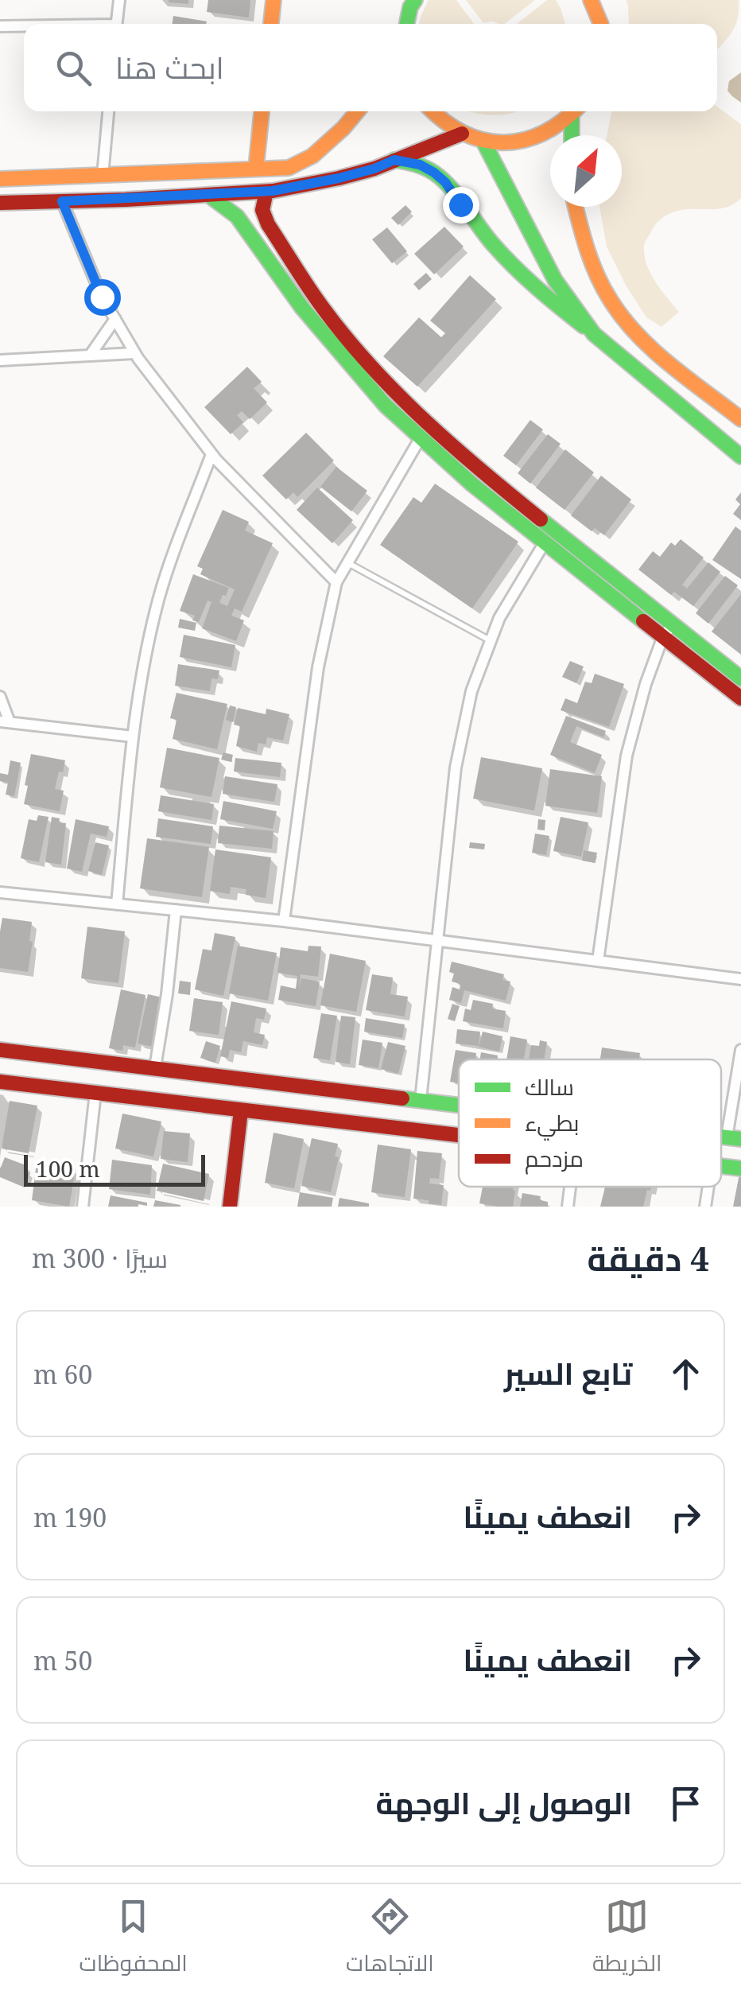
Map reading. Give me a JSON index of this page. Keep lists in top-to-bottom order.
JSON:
{
  "legend": ["سالك", "بطيء", "مزدحم"],
  "scale_bar": "100 m",
  "north": "top right",
  "page": {
    "search": "ابحث هنا",
    "scale": "100 m",
    "heading": ["4 دقيقة", "سيرًا · 300 m"],
    "list": [
      ["تابع السير", "60 m"],
      ["انعطف يمينًا", "190 m"],
      ["انعطف يمينًا", "50 m"],
      "الوصول إلى الوجهة"
    ],
    "nav": ["الخريطة", "الاتجاهات", "المحفوظات"]
  }
}
